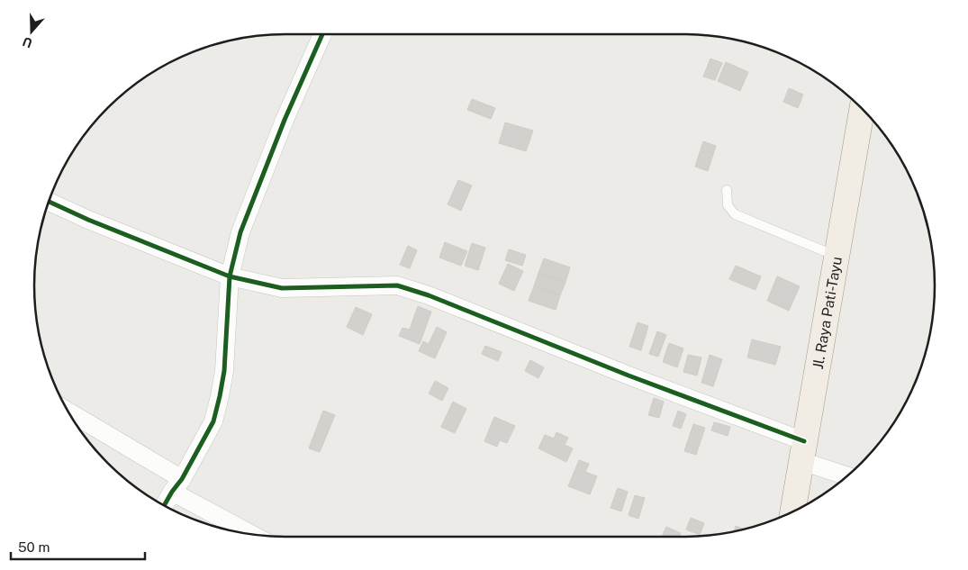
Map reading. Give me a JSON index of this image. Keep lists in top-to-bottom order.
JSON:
{
  "streets": {
    "main road": ["Jl. Raya Pati-Tayu"]
  },
  "scale_bar": "50 m",
  "north": "bottom"
}
